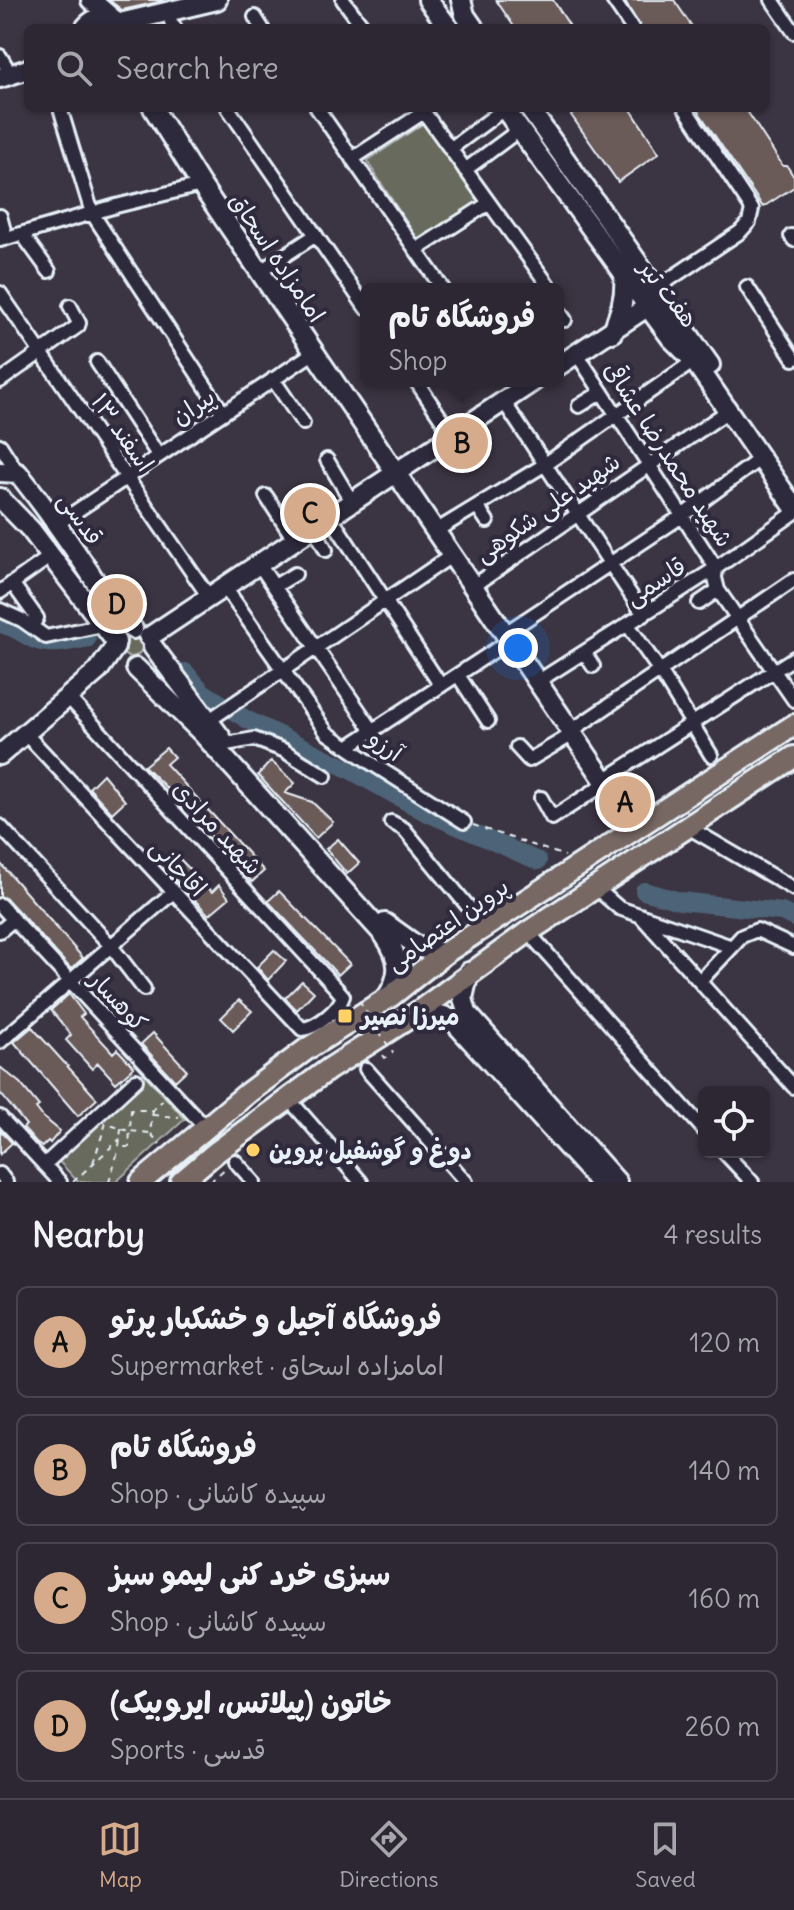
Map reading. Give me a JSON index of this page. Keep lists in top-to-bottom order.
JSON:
{
  "streets": {
    "main road": ["پروین اعتصامی"],
    "street": [
      "امامزاده اسحاق",
      "هفت تیر",
      "پیران",
      "اسفند ۱۳",
      "شهید محمدرضا عشاقی",
      "شهید علی شکوهی",
      "قدسی",
      "قاسمی",
      "آرزو",
      "شهید مرادی",
      "اقاجانی",
      "کوهسار"
    ]
  },
  "crossings": [
    ["امامزاده اسحاق", "پیران"],
    ["امامزاده اسحاق", "شهید علی شکوهی"],
    ["امامزاده اسحاق", "قاسمی"],
    ["امامزاده اسحاق", "پروین اعتصامی"],
    ["هفت تیر", "شهید علی شکوهی"],
    ["هفت تیر", "قاسمی"],
    ["پیران", "اسفند ۱۳"],
    ["پیران", "قدسی"],
    ["اسفند ۱۳", "آرزو"],
    ["شهید محمدرضا عشاقی", "شهید علی شکوهی"],
    ["شهید محمدرضا عشاقی", "قاسمی"],
    ["شهید مرادی", "اقاجانی"],
    ["پروین اعتصامی", "کوهسار"]
  ],
  "places": {
    "transit": ["میرزا نصیر"],
    "other": ["دوغ و گوشفیل پروین"]
  },
  "page": {
    "search": "Search here",
    "popup": ["فروشگاه تام", "Shop"],
    "pins": [
      "B",
      "C",
      "D",
      "A"
    ],
    "heading": ["Nearby", "4 results"],
    "list": [
      {
        "mark": "A",
        "name": "فروشگاه آجیل و خشکبار پرتو",
        "note": "Supermarket · امامزاده اسحاق",
        "value": "120 m"
      },
      {
        "mark": "B",
        "name": "فروشگاه تام",
        "note": "Shop · سپیده کاشانی",
        "value": "140 m"
      },
      {
        "mark": "C",
        "name": "سبزی خرد کنی لیمو سبز",
        "note": "Shop · سپیده کاشانی",
        "value": "160 m"
      },
      {
        "mark": "D",
        "name": "خاتون (پیلاتس، ایروبیک)",
        "note": "Sports · قدسی",
        "value": "260 m"
      }
    ],
    "nav": ["Map", "Directions", "Saved"]
  }
}
